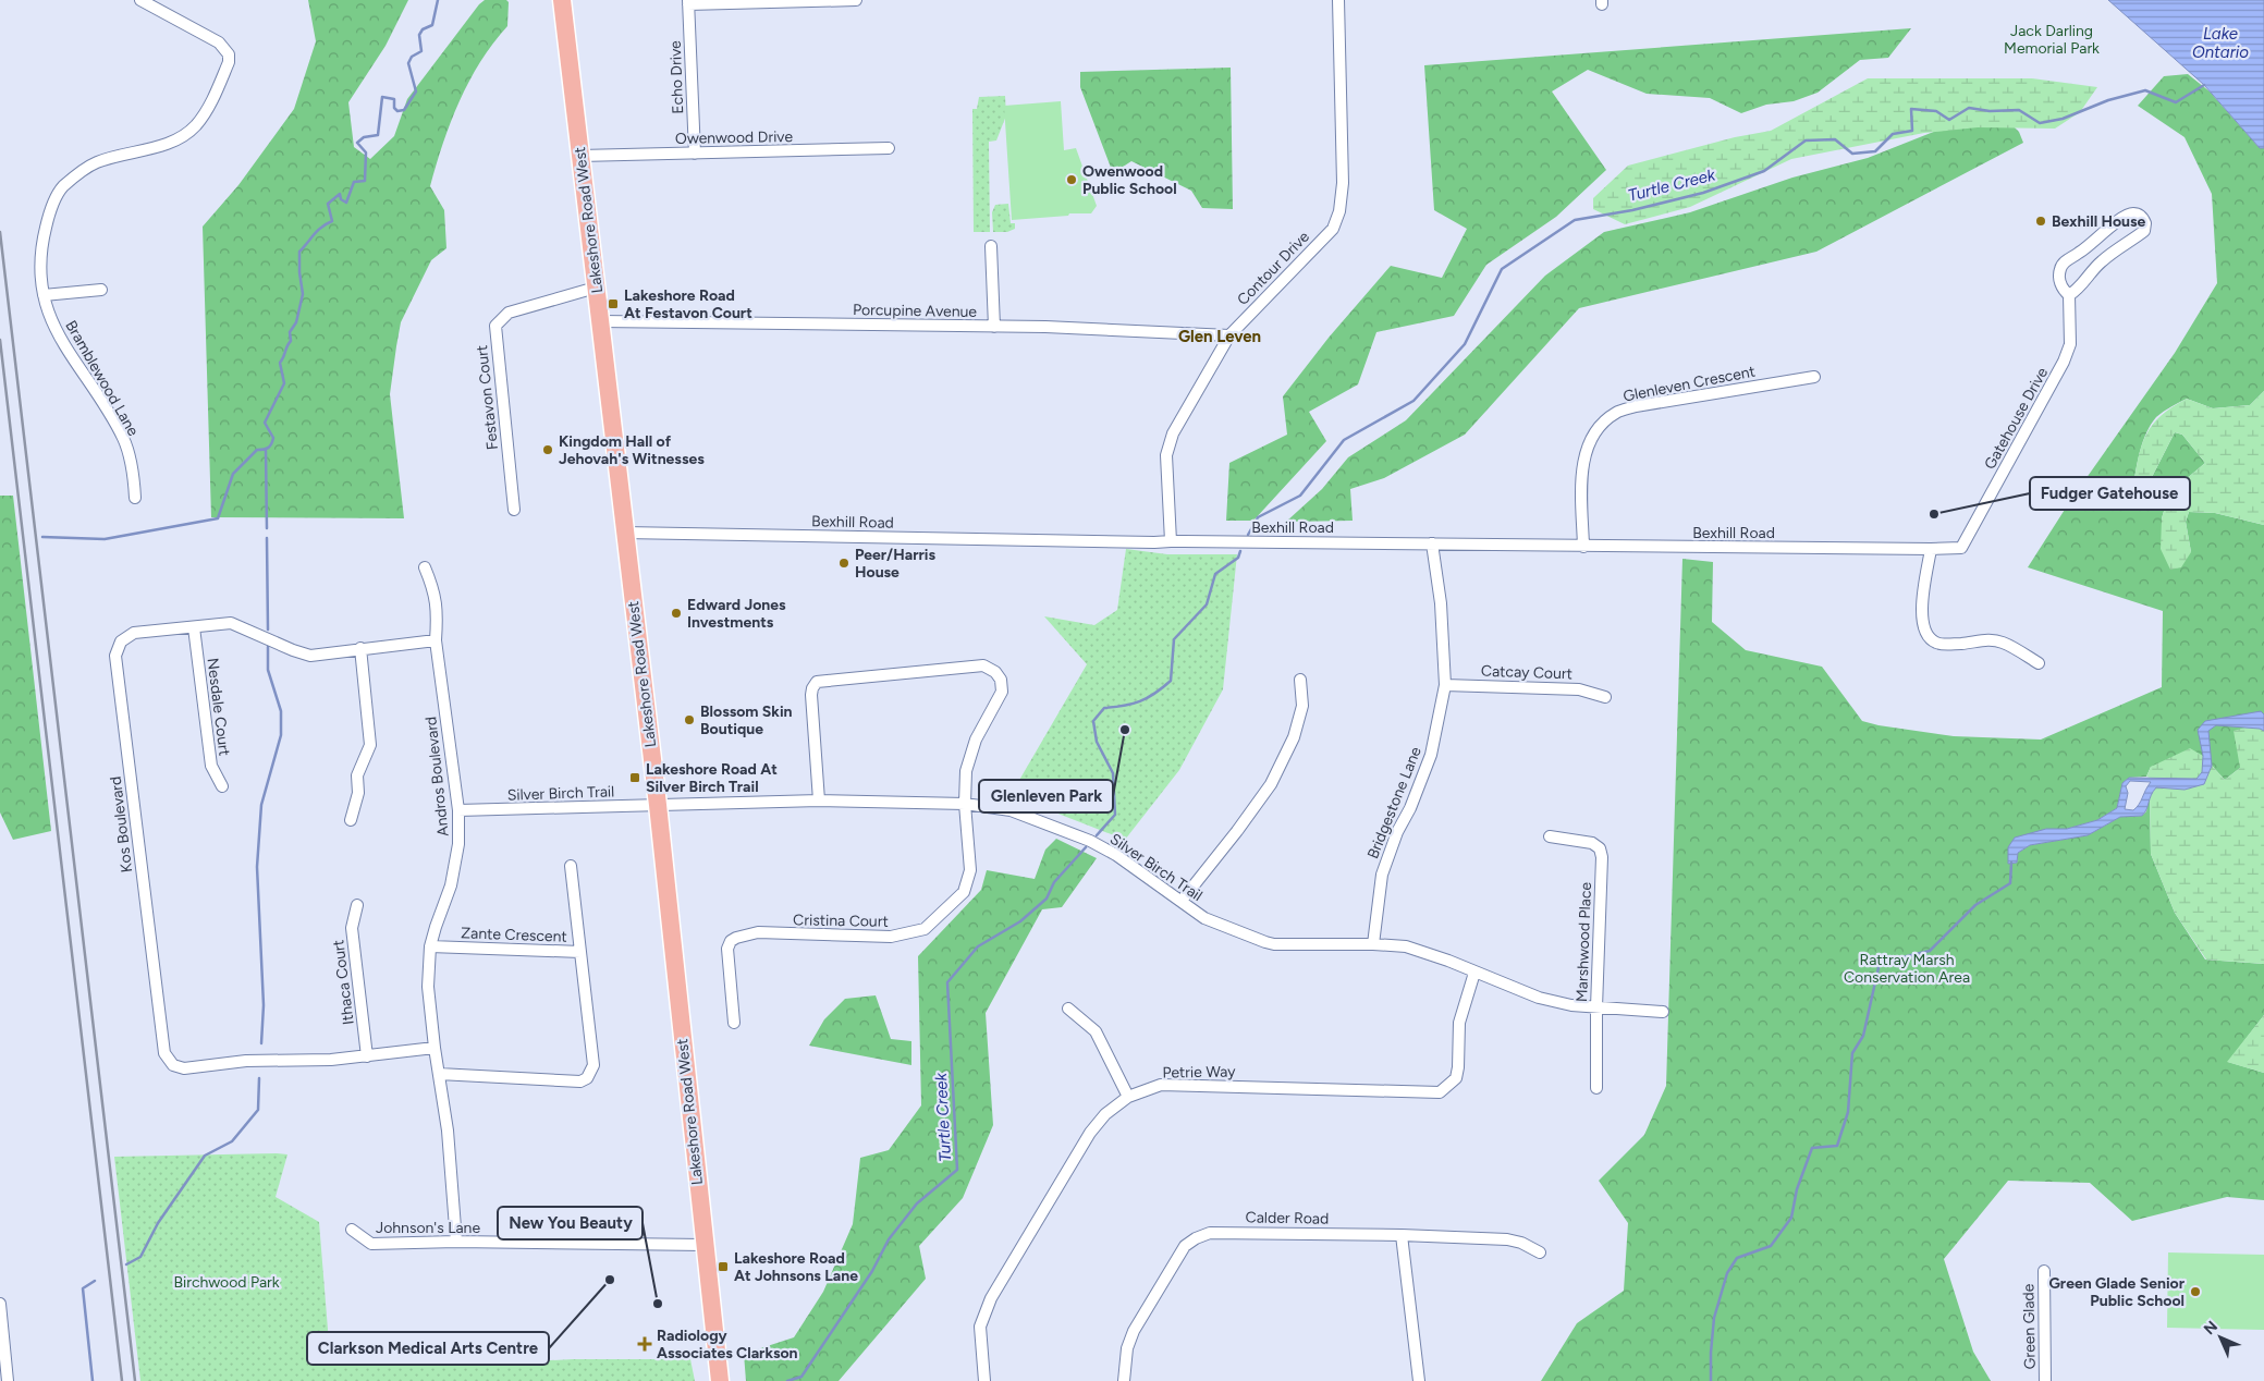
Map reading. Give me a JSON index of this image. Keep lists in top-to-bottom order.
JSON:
{
  "streets": {
    "main road": ["Lakeshore Road West"],
    "street": [
      "Echo Drive",
      "Owenwood Drive",
      "Contour Drive",
      "Porcupine Avenue",
      "Bramblewood Lane",
      "Glenleven Crescent",
      "Festavon Court",
      "Gatehouse Drive",
      "Bexhill Road",
      "Catcay Court",
      "Nesdale Court",
      "Andros Boulevard",
      "Silver Birch Trail",
      "Bridgestone Lane",
      "Kos Boulevard",
      "Cristina Court",
      "Zante Crescent",
      "Marshwood Place",
      "Ithaca Court",
      "Petrie Way",
      "Calder Road",
      "Johnson's Lane",
      "Green Glade"
    ]
  },
  "crossings": [
    ["Echo Drive", "Owenwood Drive"],
    ["Owenwood Drive", "Lakeshore Road West"],
    ["Lakeshore Road West", "Porcupine Avenue"],
    ["Lakeshore Road West", "Festavon Court"],
    ["Lakeshore Road West", "Bexhill Road"],
    ["Lakeshore Road West", "Silver Birch Trail"],
    ["Lakeshore Road West", "Johnson's Lane"],
    ["Contour Drive", "Porcupine Avenue"],
    ["Contour Drive", "Bexhill Road"],
    ["Glenleven Crescent", "Bexhill Road"],
    ["Gatehouse Drive", "Bexhill Road"],
    ["Bexhill Road", "Bridgestone Lane"],
    ["Catcay Court", "Bridgestone Lane"],
    ["Nesdale Court", "Kos Boulevard"],
    ["Andros Boulevard", "Silver Birch Trail"],
    ["Andros Boulevard", "Kos Boulevard"],
    ["Andros Boulevard", "Zante Crescent"],
    ["Andros Boulevard", "Johnson's Lane"],
    ["Silver Birch Trail", "Bridgestone Lane"],
    ["Silver Birch Trail", "Cristina Court"],
    ["Silver Birch Trail", "Marshwood Place"],
    ["Silver Birch Trail", "Petrie Way"],
    ["Kos Boulevard", "Ithaca Court"]
  ],
  "districts": ["Glen Leven"],
  "water": ["Lake Ontario", "Turtle Creek"],
  "parks": ["Jack Darling Memorial Park", "Rattray Marsh Conservation Area", "Birchwood Park"],
  "places": {
    "other": [
      "Owenwood Public School",
      "Bexhill House",
      "Kingdom Hall of Jehovah's Witnesses",
      "Fudger Gatehouse",
      "Peer/Harris House",
      "Edward Jones Investments",
      "Blossom Skin Boutique",
      "Glenleven Park",
      "Clarkson Medical Arts Centre",
      "Green Glade Senior Public School",
      "New You Beauty"
    ],
    "transit": ["Lakeshore Road At Festavon Court", "Lakeshore Road At Silver Birch Trail", "Lakeshore Road At Johnsons Lane"],
    "health": ["Radiology Associates Clarkson"]
  },
  "north": "top left"
}
